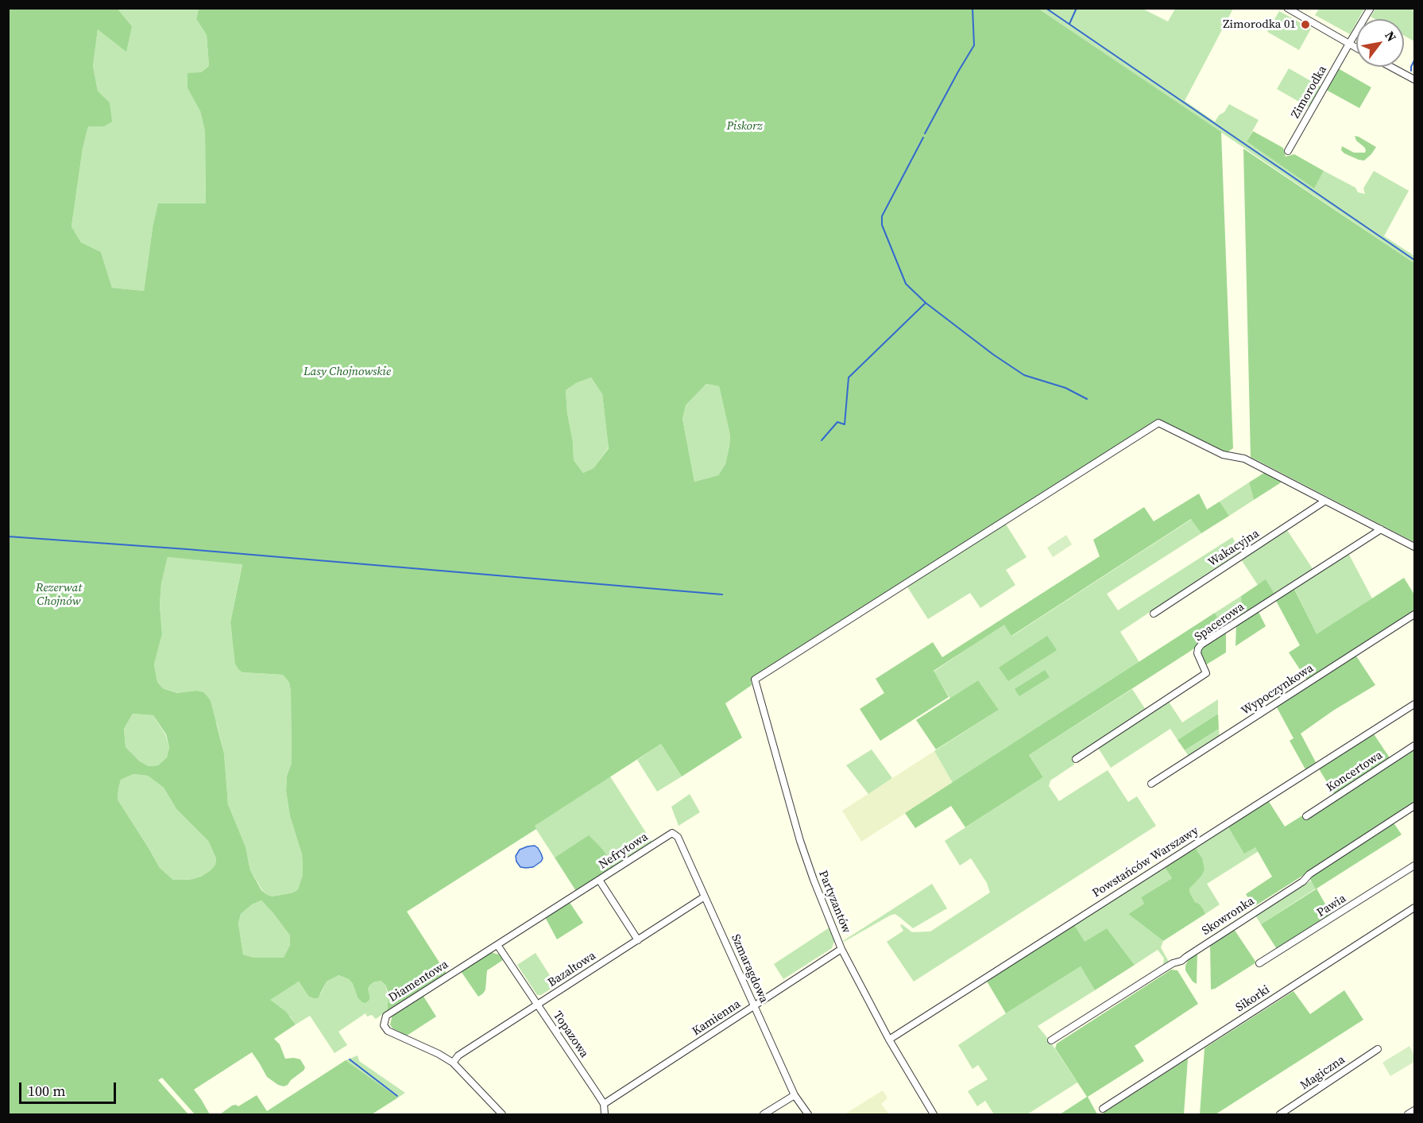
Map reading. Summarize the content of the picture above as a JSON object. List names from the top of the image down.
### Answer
{
  "streets": {
    "street": [
      "Zimorodka",
      "Wakacyjna",
      "Spacerowa",
      "Wypoczynkowa",
      "Koncertowa",
      "Nefrytowa",
      "Powstańców Warszawy",
      "Partyzantów",
      "Pawia",
      "Skowronka",
      "Szmaragdowa",
      "Bazaltowa",
      "Diamentowa",
      "Sikorki",
      "Kamienna",
      "Topazowa",
      "Magiczna"
    ]
  },
  "crossings": [
    ["Wakacyjna", "Partyzantów"],
    ["Nefrytowa", "Szmaragdowa"],
    ["Nefrytowa", "Bazaltowa"],
    ["Nefrytowa", "Diamentowa"],
    ["Powstańców Warszawy", "Partyzantów"],
    ["Partyzantów", "Kamienna"],
    ["Szmaragdowa", "Bazaltowa"],
    ["Szmaragdowa", "Kamienna"],
    ["Bazaltowa", "Diamentowa"],
    ["Bazaltowa", "Topazowa"],
    ["Diamentowa", "Topazowa"],
    ["Kamienna", "Topazowa"]
  ],
  "parks": ["Piskorz", "Lasy Chojnowskie", "Rezerwat Chojnów"],
  "places": ["Zimorodka 01"],
  "scale_bar": "100 m",
  "north": "top right"
}
